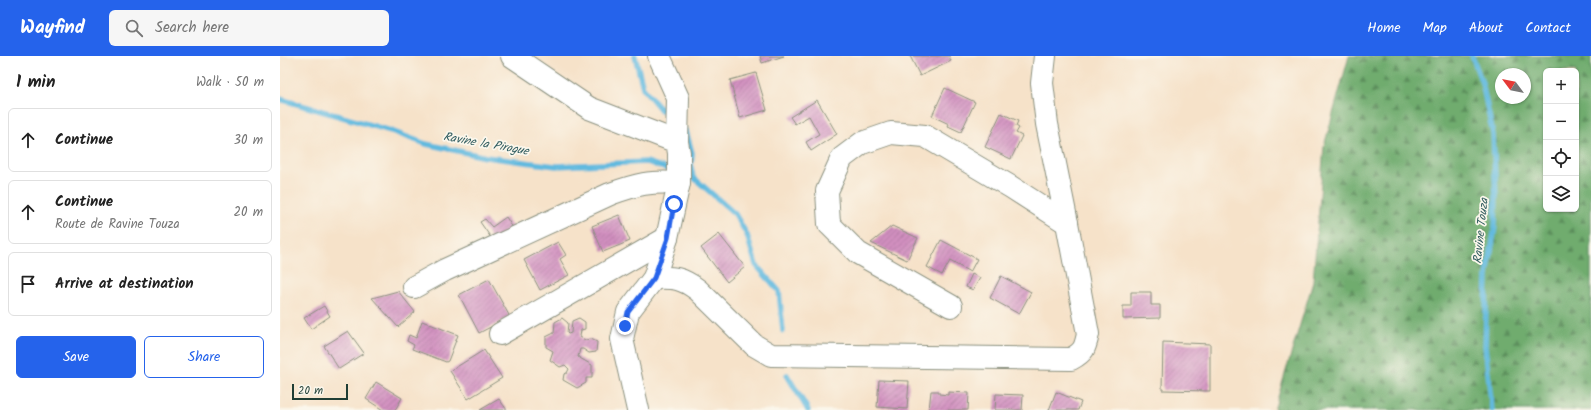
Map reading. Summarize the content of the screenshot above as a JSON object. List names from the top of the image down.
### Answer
{
  "water": ["Ravine la Pirogue", "Ravine Touza"],
  "scale_bar": "20 m",
  "north": "top left",
  "page": {
    "header": "Wayfind",
    "search": "Search here",
    "nav": [
      "Home",
      "Map",
      "About",
      "Contact"
    ],
    "heading": ["1 min", "Walk · 50 m"],
    "map_buttons": ["+", "−"],
    "list": [
      ["Continue", "30 m"],
      ["Continue", "Route de Ravine Touza", "20 m"],
      "Arrive at destination"
    ],
    "buttons": ["Save", "Share"],
    "scale": "20 m"
  }
}
